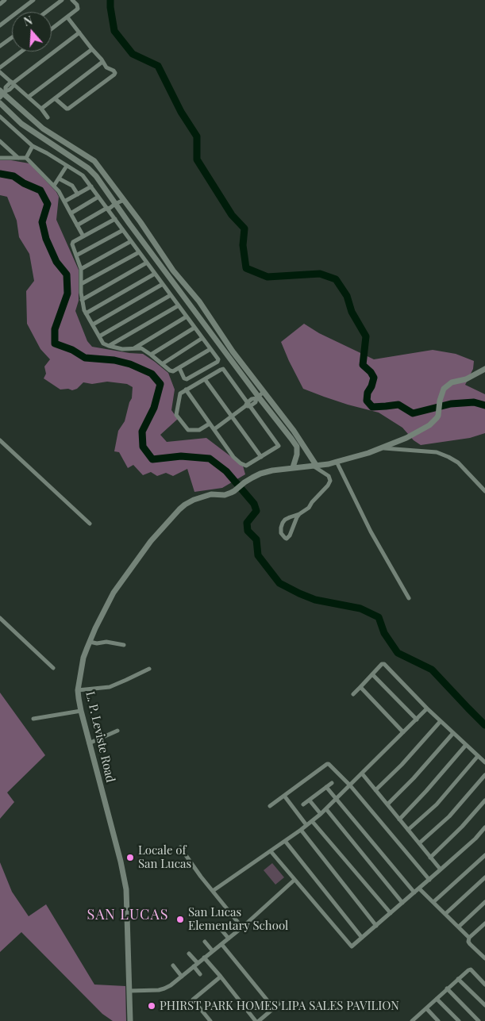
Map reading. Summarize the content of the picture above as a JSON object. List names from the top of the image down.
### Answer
{
  "streets": {
    "street": ["L. P. Leviste Road"]
  },
  "districts": ["SAN LUCAS"],
  "places": ["Locale of San Lucas", "San Lucas Elementary School", "PHIRST PARK HOMES LIPA SALES PAVILION"],
  "north": "top"
}
